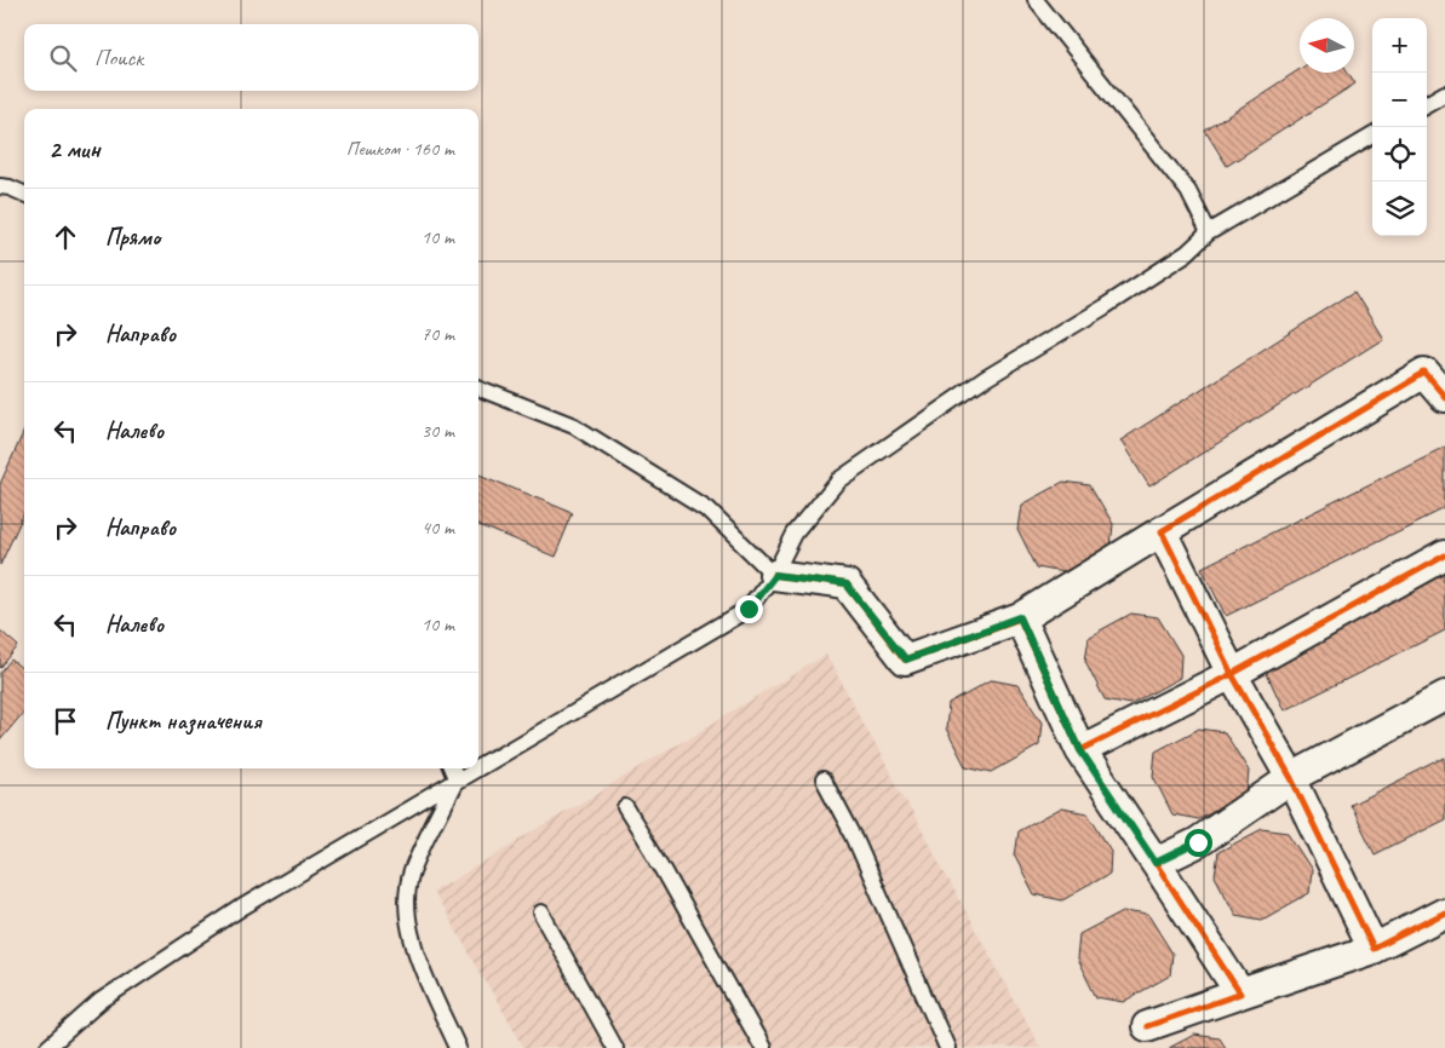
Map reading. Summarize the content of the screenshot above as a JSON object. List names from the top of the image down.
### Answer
{
  "north": "left",
  "page": {
    "map_buttons": ["+", "−"],
    "search": "Поиск",
    "heading": ["2 мин", "Пешком · 160 m"],
    "list": [
      ["Прямо", "10 m"],
      ["Направо", "70 m"],
      ["Налево", "30 m"],
      ["Направо", "40 m"],
      ["Налево", "10 m"],
      "Пункт назначения"
    ]
  }
}
